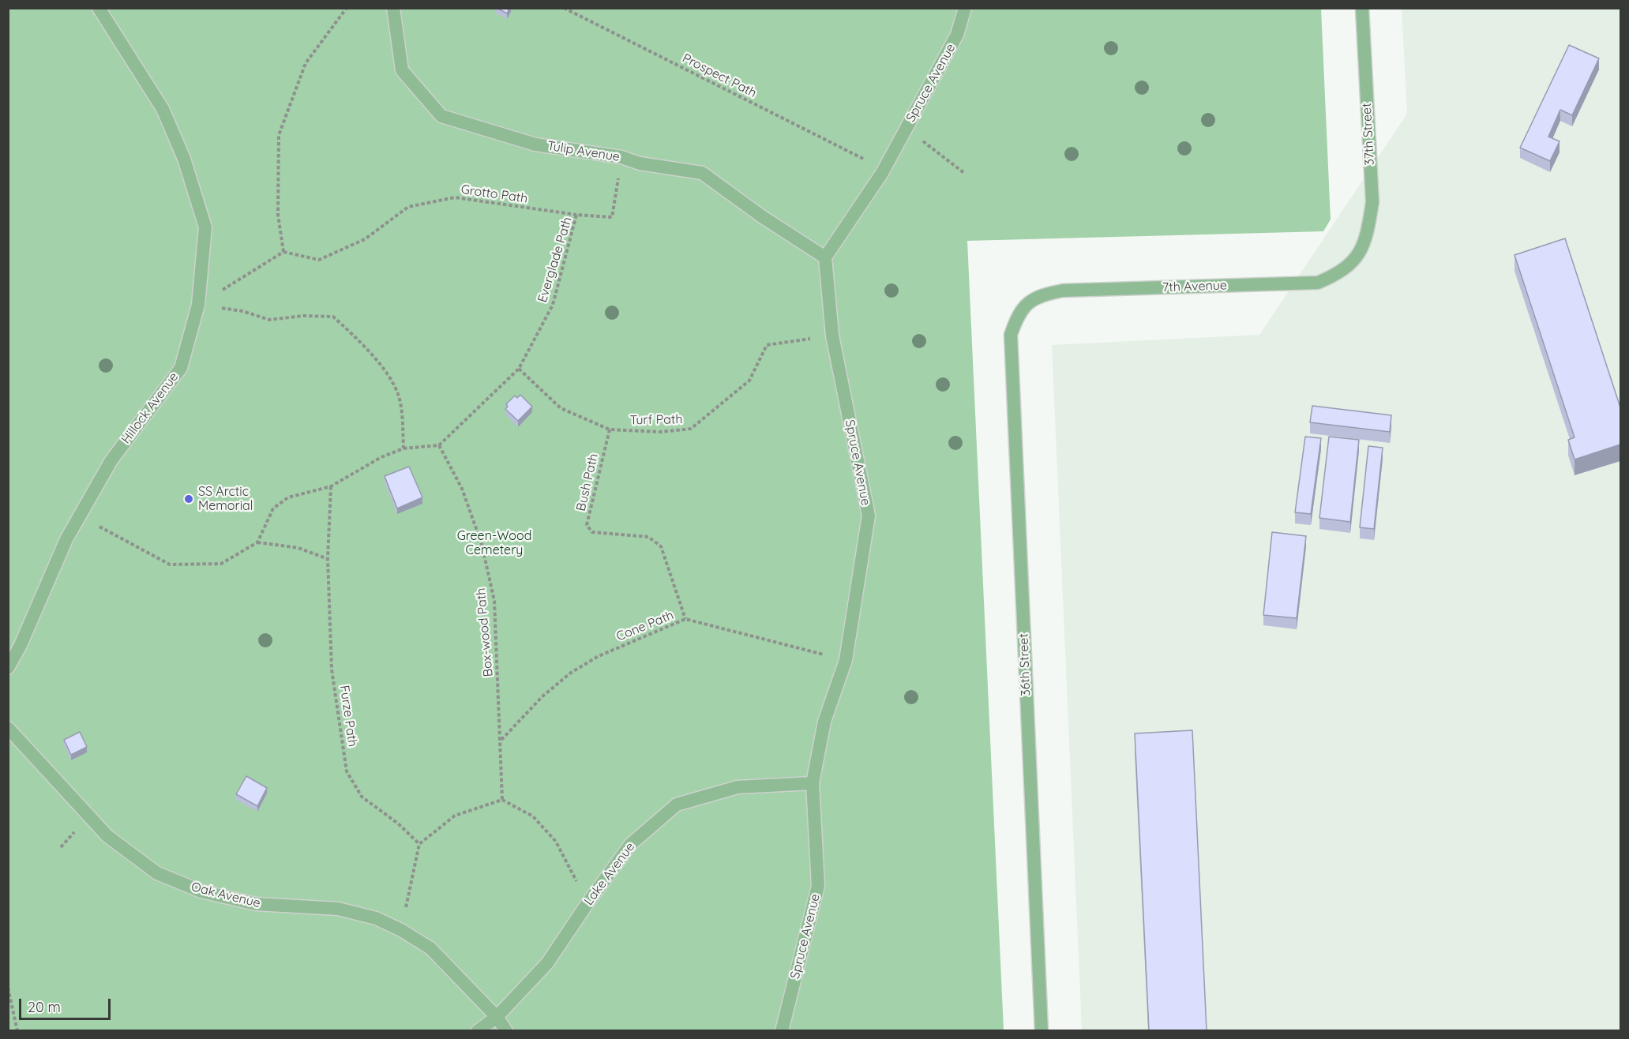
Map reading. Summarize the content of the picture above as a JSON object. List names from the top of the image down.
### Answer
{
  "streets": {
    "street": [
      "Spruce Avenue",
      "37th Street",
      "Tulip Avenue",
      "7th Avenue",
      "Hillock Avenue",
      "36th Street",
      "Lake Avenue",
      "Oak Avenue"
    ],
    "path": [
      "Prospect Path",
      "Grotto Path",
      "Everglade Path",
      "Turf Path",
      "Bush Path",
      "Cone Path",
      "Box-wood Path",
      "Furze Path"
    ]
  },
  "crossings": [
    ["Spruce Avenue", "Tulip Avenue"],
    ["Spruce Avenue", "Lake Avenue"],
    ["37th Street", "7th Avenue"],
    ["Tulip Avenue", "Everglade Path"],
    ["Grotto Path", "Everglade Path"],
    ["Everglade Path", "Turf Path"],
    ["Everglade Path", "Box-wood Path"],
    ["7th Avenue", "36th Street"],
    ["Turf Path", "Bush Path"],
    ["Bush Path", "Cone Path"],
    ["Cone Path", "Box-wood Path"],
    ["Lake Avenue", "Oak Avenue"]
  ],
  "parks": ["Green-Wood Cemetery"],
  "places": ["SS Arctic Memorial"],
  "scale_bar": "20 m"
}
